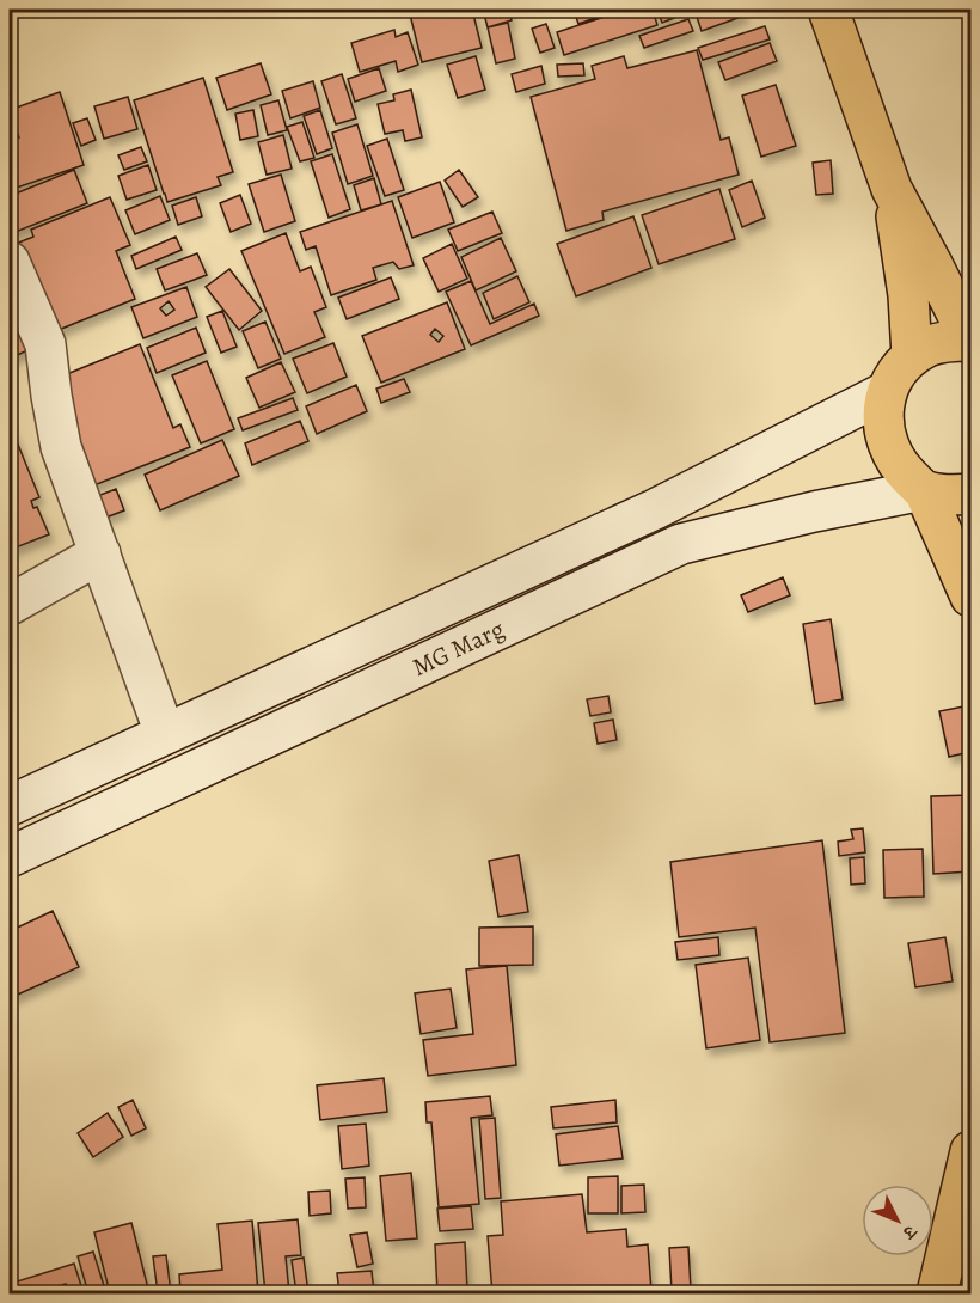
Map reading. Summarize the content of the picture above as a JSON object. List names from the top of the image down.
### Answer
{
  "streets": {
    "main road": ["MG Marg"]
  },
  "north": "bottom right"
}
